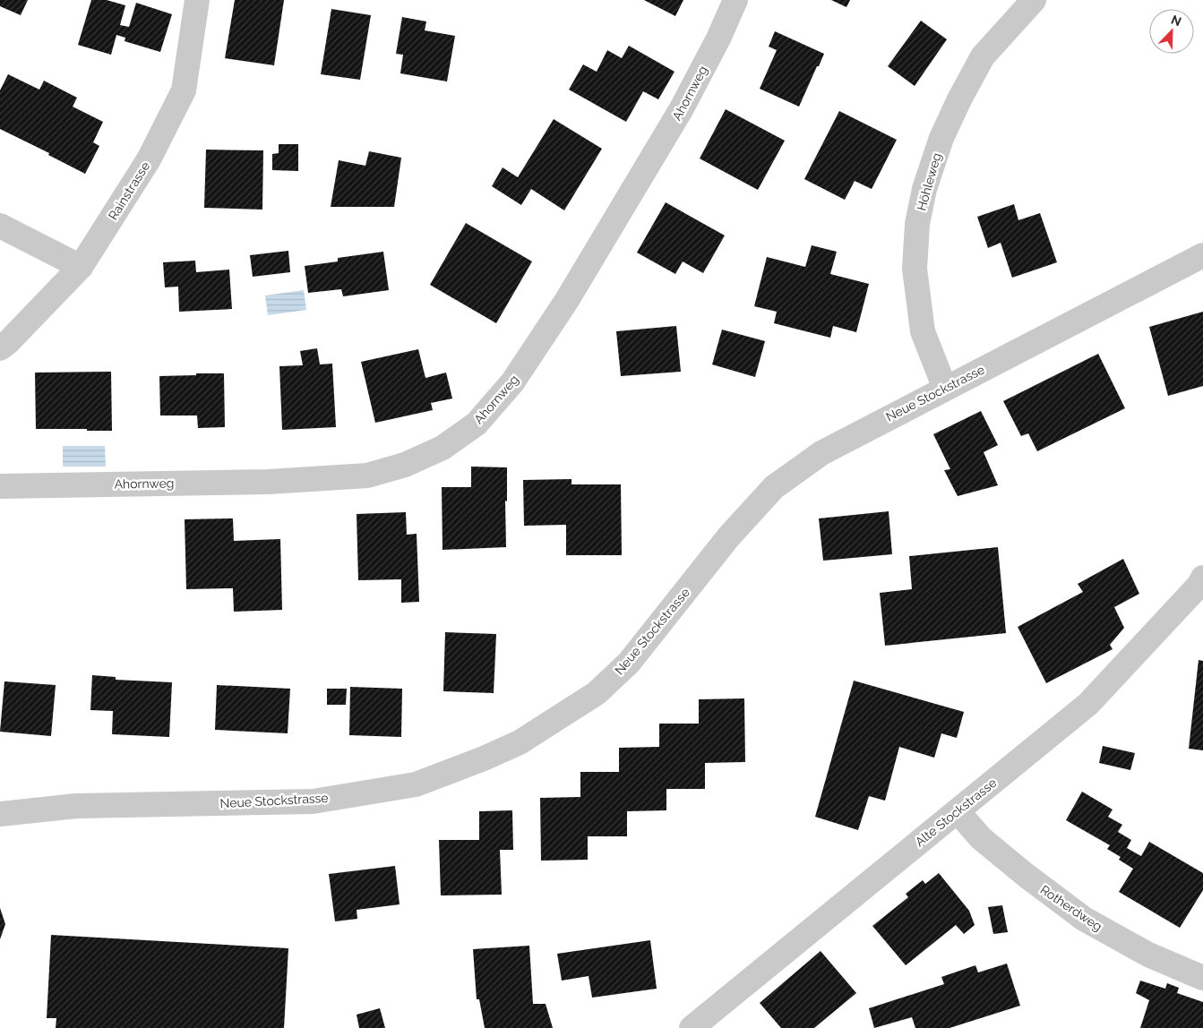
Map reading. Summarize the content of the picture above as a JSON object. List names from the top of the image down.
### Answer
{
  "streets": {
    "street": [
      "Ahornweg",
      "Höhleweg",
      "Rainstrasse",
      "Neue Stockstrasse",
      "Alte Stockstrasse",
      "Rotherdweg"
    ]
  },
  "crossings": [
    ["Höhleweg", "Neue Stockstrasse"],
    ["Alte Stockstrasse", "Rotherdweg"]
  ],
  "north": "top right"
}
